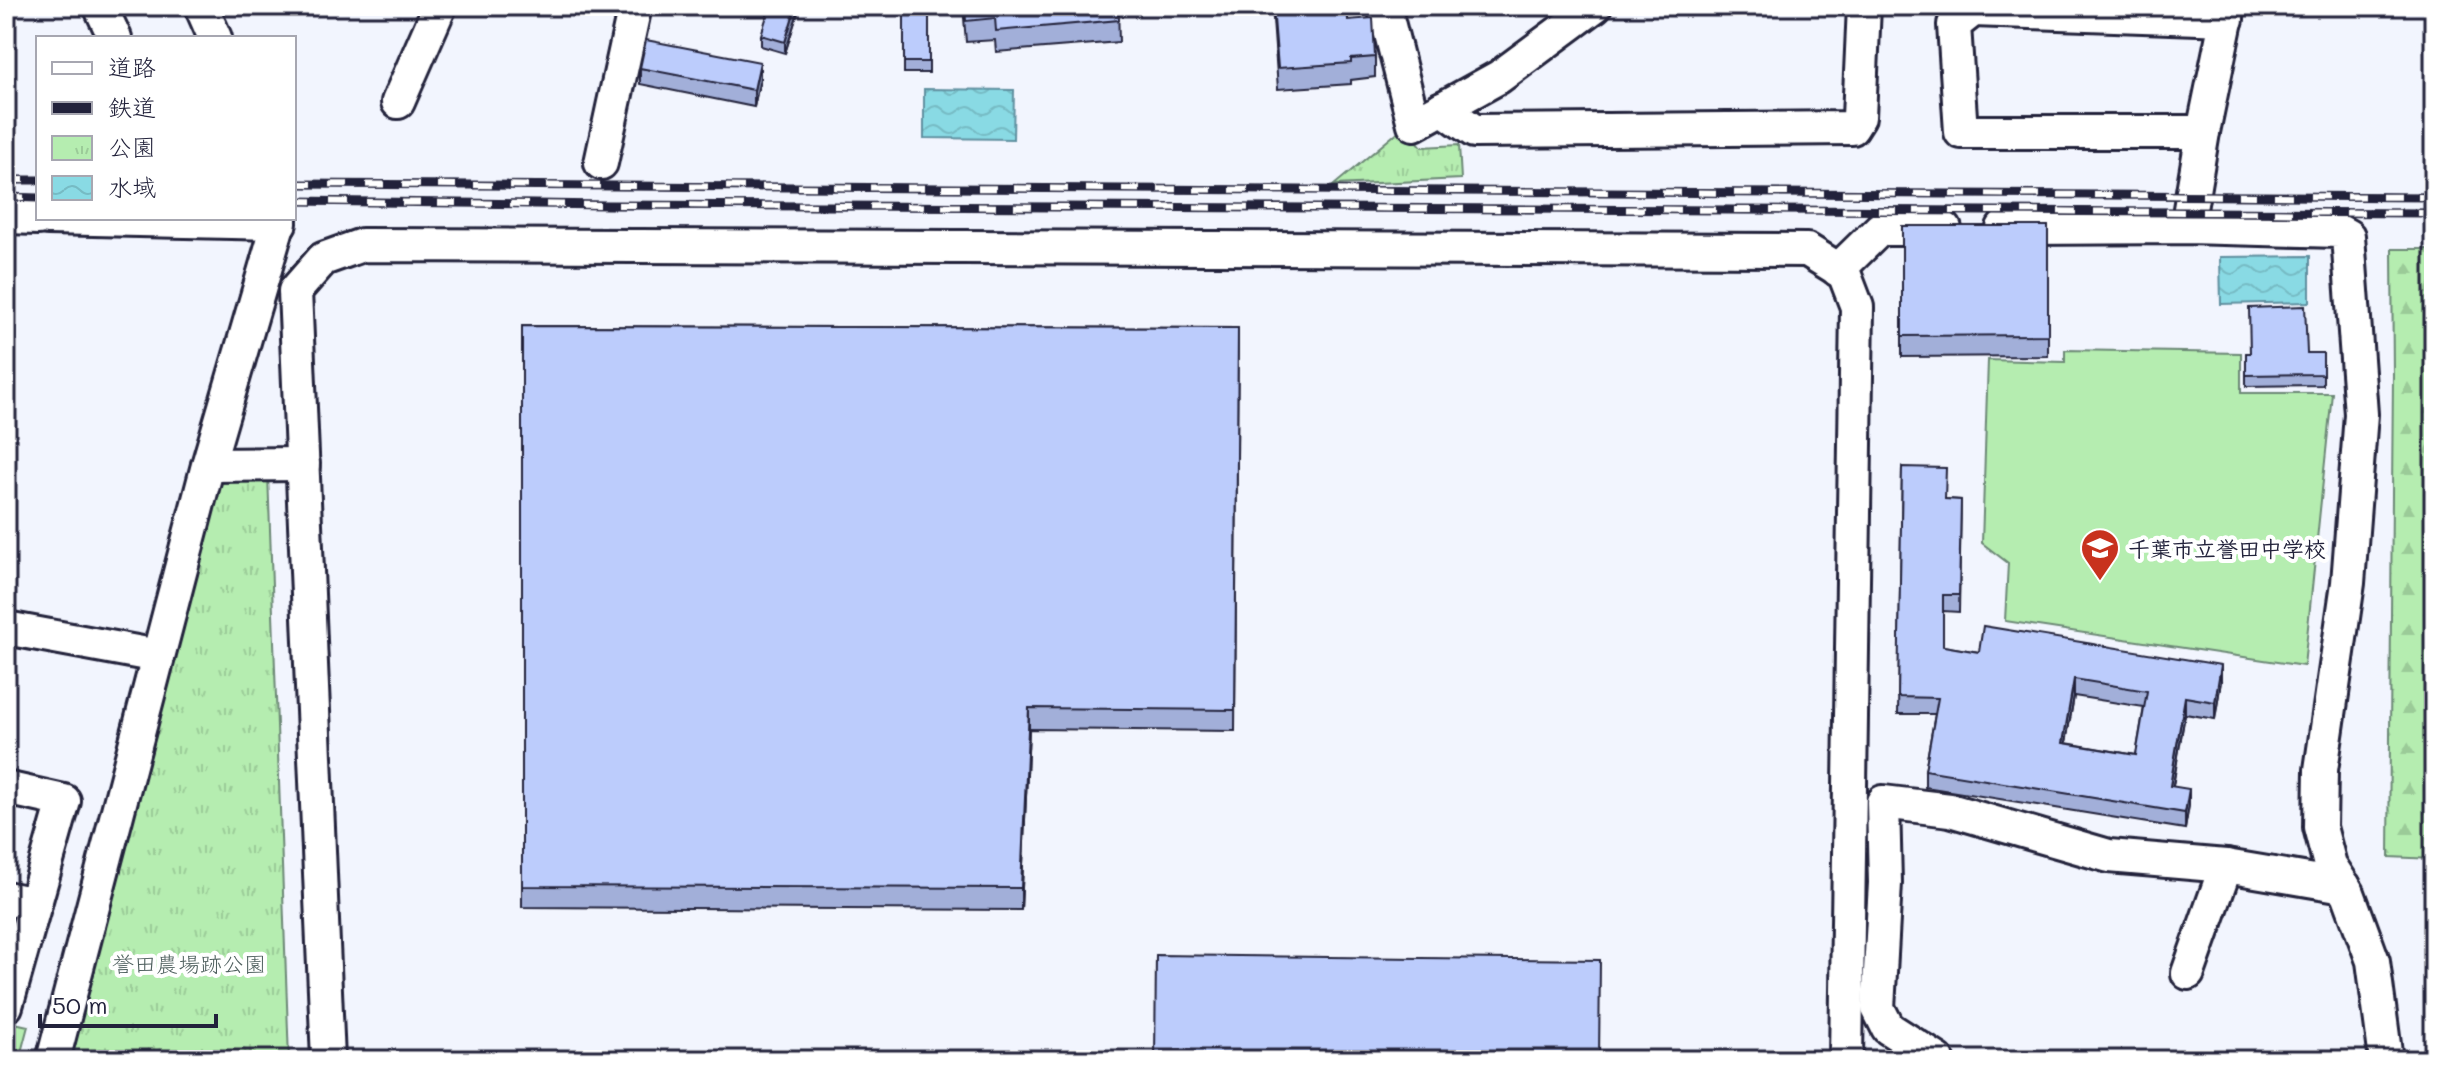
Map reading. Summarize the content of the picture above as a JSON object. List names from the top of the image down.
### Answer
{
  "parks": ["誉田農場跡公園"],
  "places": {
    "school or university": ["千葉市立誉田中学校"]
  },
  "legend": [
    "道路",
    "鉄道",
    "公園",
    "水域"
  ],
  "scale_bar": "50 m"
}
